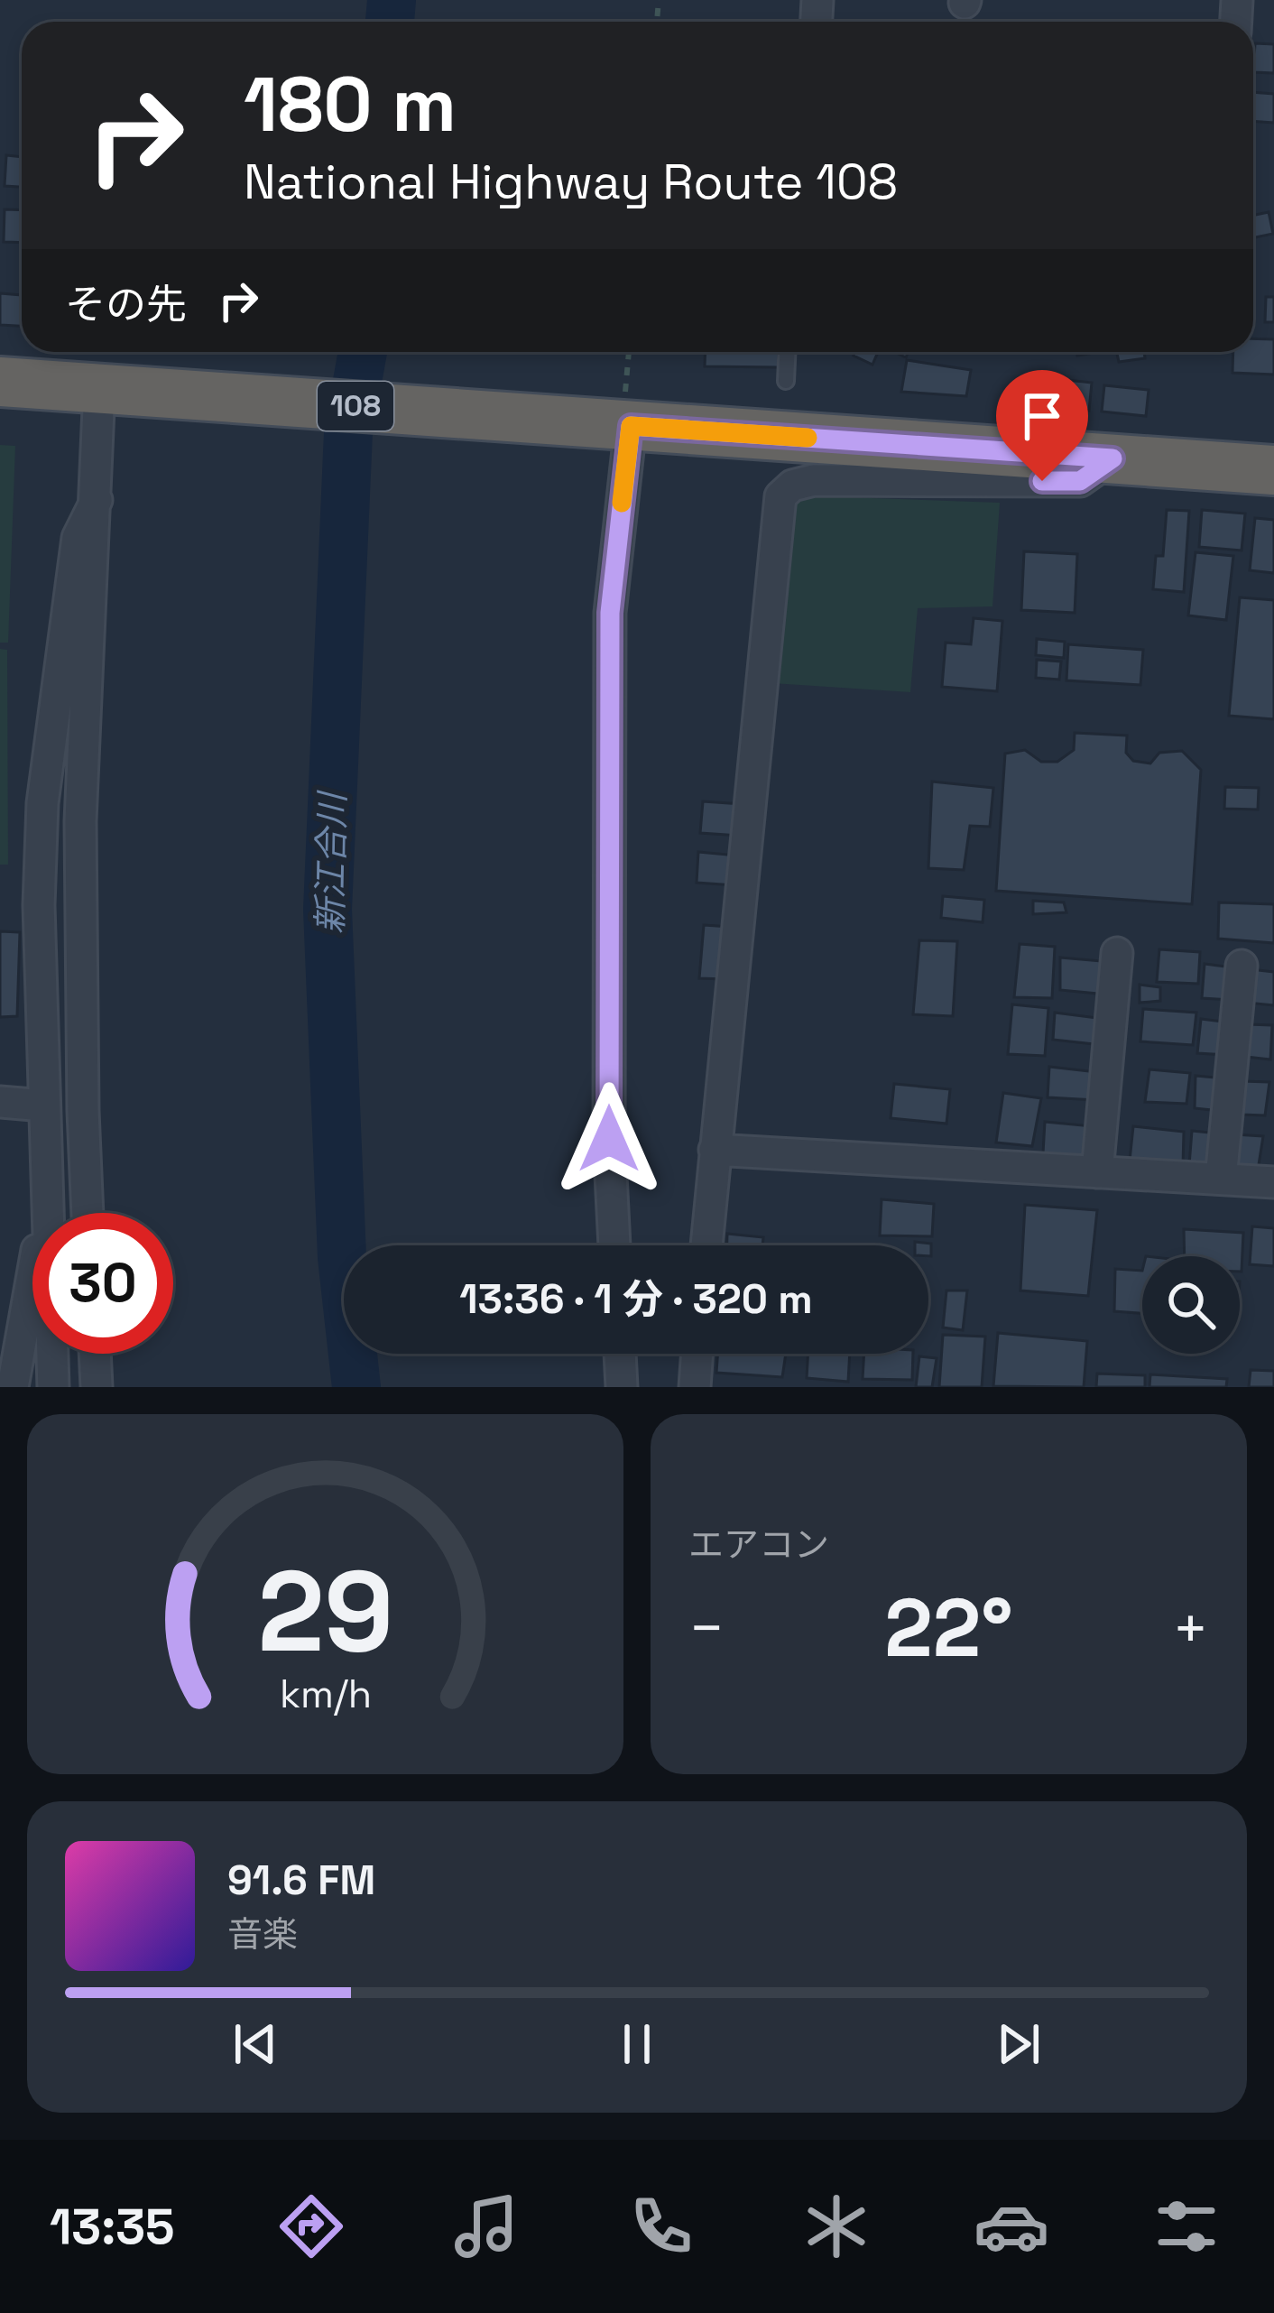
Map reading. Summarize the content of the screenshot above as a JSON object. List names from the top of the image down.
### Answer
{
  "streets": {
    "highway": ["108"]
  },
  "water": ["新江合川"],
  "page": {
    "turn": ["180 m", "National Highway Route 108"],
    "then": "その先",
    "limit": "30",
    "trip": "13:36 · 1 分 · 320 m",
    "tile": "エアコン",
    "heat": ["−", "22°", "+"],
    "song": ["91.6 FM", "音楽"],
    "tabs": "13:35",
    "gauge": ["29", "km/h"]
  }
}
